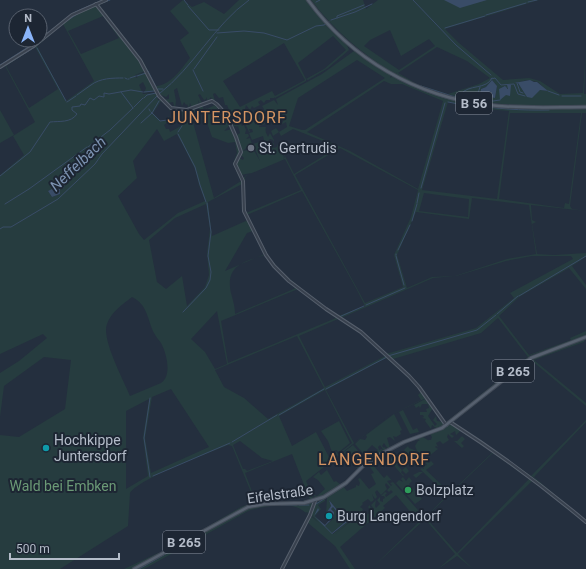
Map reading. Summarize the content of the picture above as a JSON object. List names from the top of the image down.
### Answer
{
  "streets": {
    "main road": ["B 56", "B 265", "Eifelstraße"]
  },
  "crossings": [
    ["B 265", "Eifelstraße"]
  ],
  "districts": ["JUNTERSDORF", "LANGENDORF"],
  "water": ["Neffelbach"],
  "parks": ["Wald bei Embken"],
  "places": [
    "St. Gertrudis",
    "Hochkippe Juntersdorf",
    "Bolzplatz",
    "Burg Langendorf"
  ],
  "scale_bar": "500 m",
  "north": "top"
}
